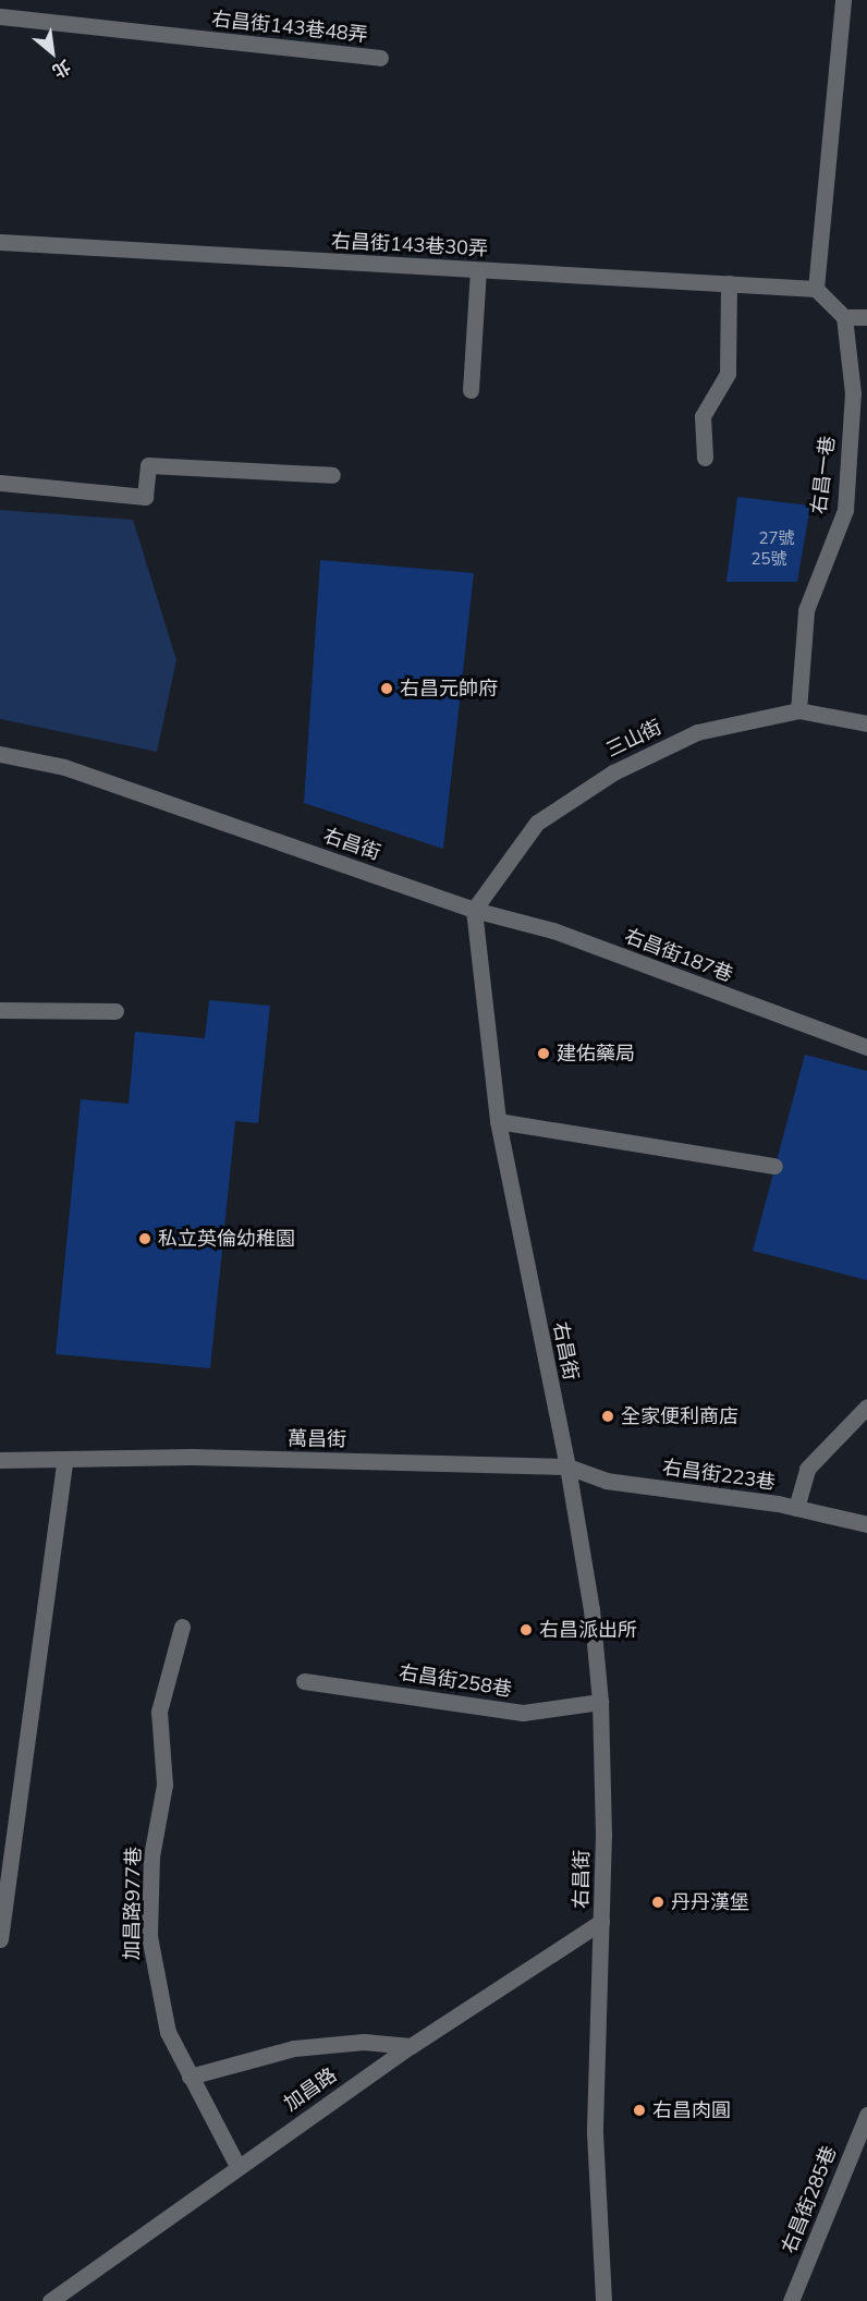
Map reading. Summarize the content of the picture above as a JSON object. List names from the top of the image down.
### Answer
{
  "streets": {
    "street": [
      "右昌街143巷48弄",
      "右昌街143巷30弄",
      "右昌一巷",
      "三山街",
      "右昌街",
      "右昌街187巷",
      "萬昌街",
      "右昌街223巷",
      "右昌街258巷",
      "加昌路977巷",
      "加昌路",
      "右昌街285巷"
    ]
  },
  "crossings": [
    ["右昌一巷", "三山街"],
    ["三山街", "右昌街"],
    ["三山街", "右昌街187巷"],
    ["右昌街", "右昌街187巷"],
    ["右昌街", "萬昌街"],
    ["右昌街", "右昌街223巷"],
    ["右昌街", "右昌街258巷"],
    ["右昌街", "加昌路"],
    ["萬昌街", "右昌街223巷"],
    ["加昌路977巷", "加昌路"]
  ],
  "places": [
    "右昌元帥府",
    "建佑藥局",
    "私立英倫幼稚園",
    "全家便利商店",
    "右昌派出所",
    "丹丹漢堡",
    "右昌肉圓"
  ],
  "house_numbers": ["27號", "25號"],
  "north": "bottom right"
}
